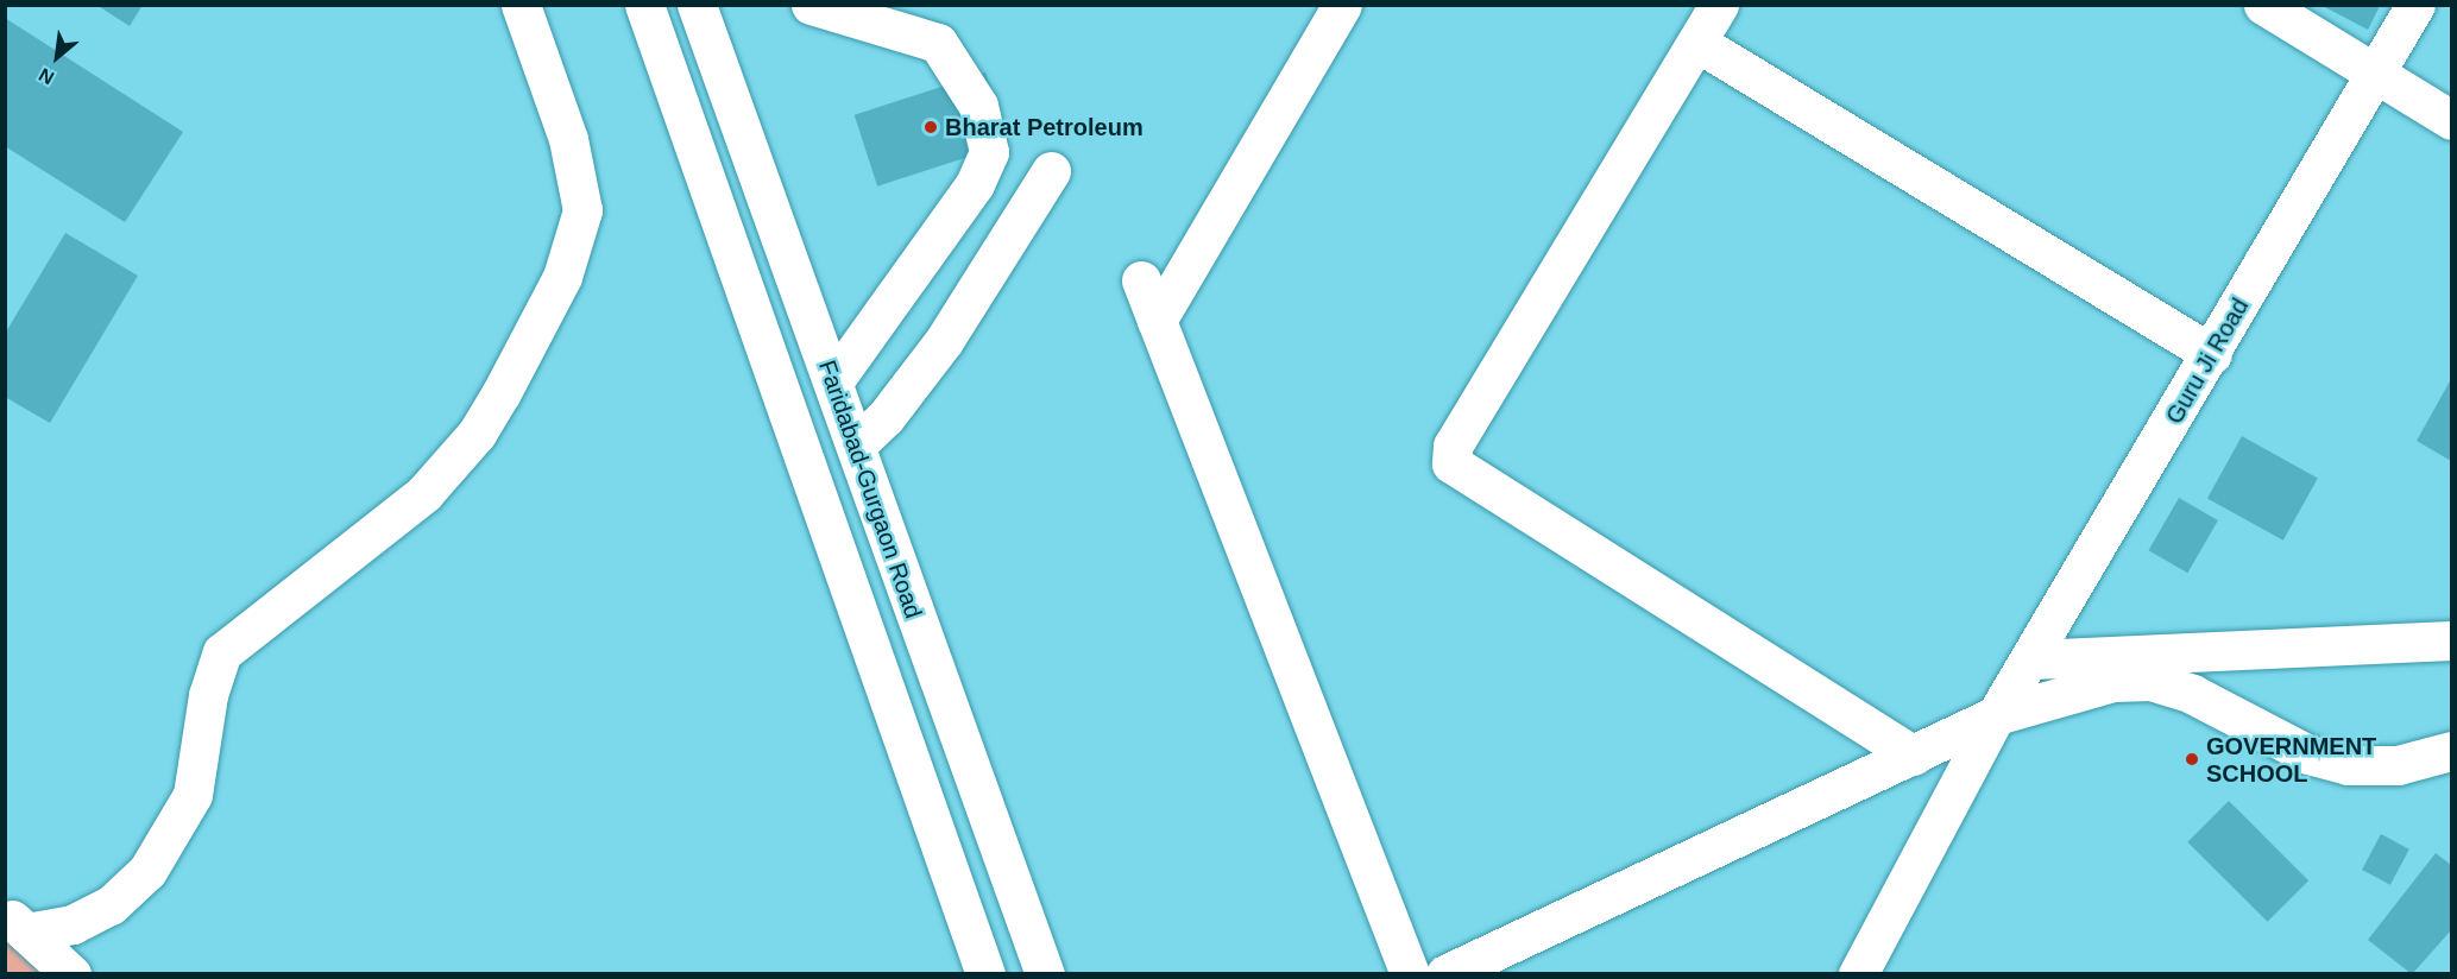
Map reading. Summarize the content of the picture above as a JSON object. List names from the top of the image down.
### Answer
{
  "streets": {
    "street": ["Guru Ji Road", "Faridabad-Gurgaon Road"]
  },
  "places": ["Bharat Petroleum", "GOVERNMENT SCHOOL"],
  "north": "bottom left"
}
